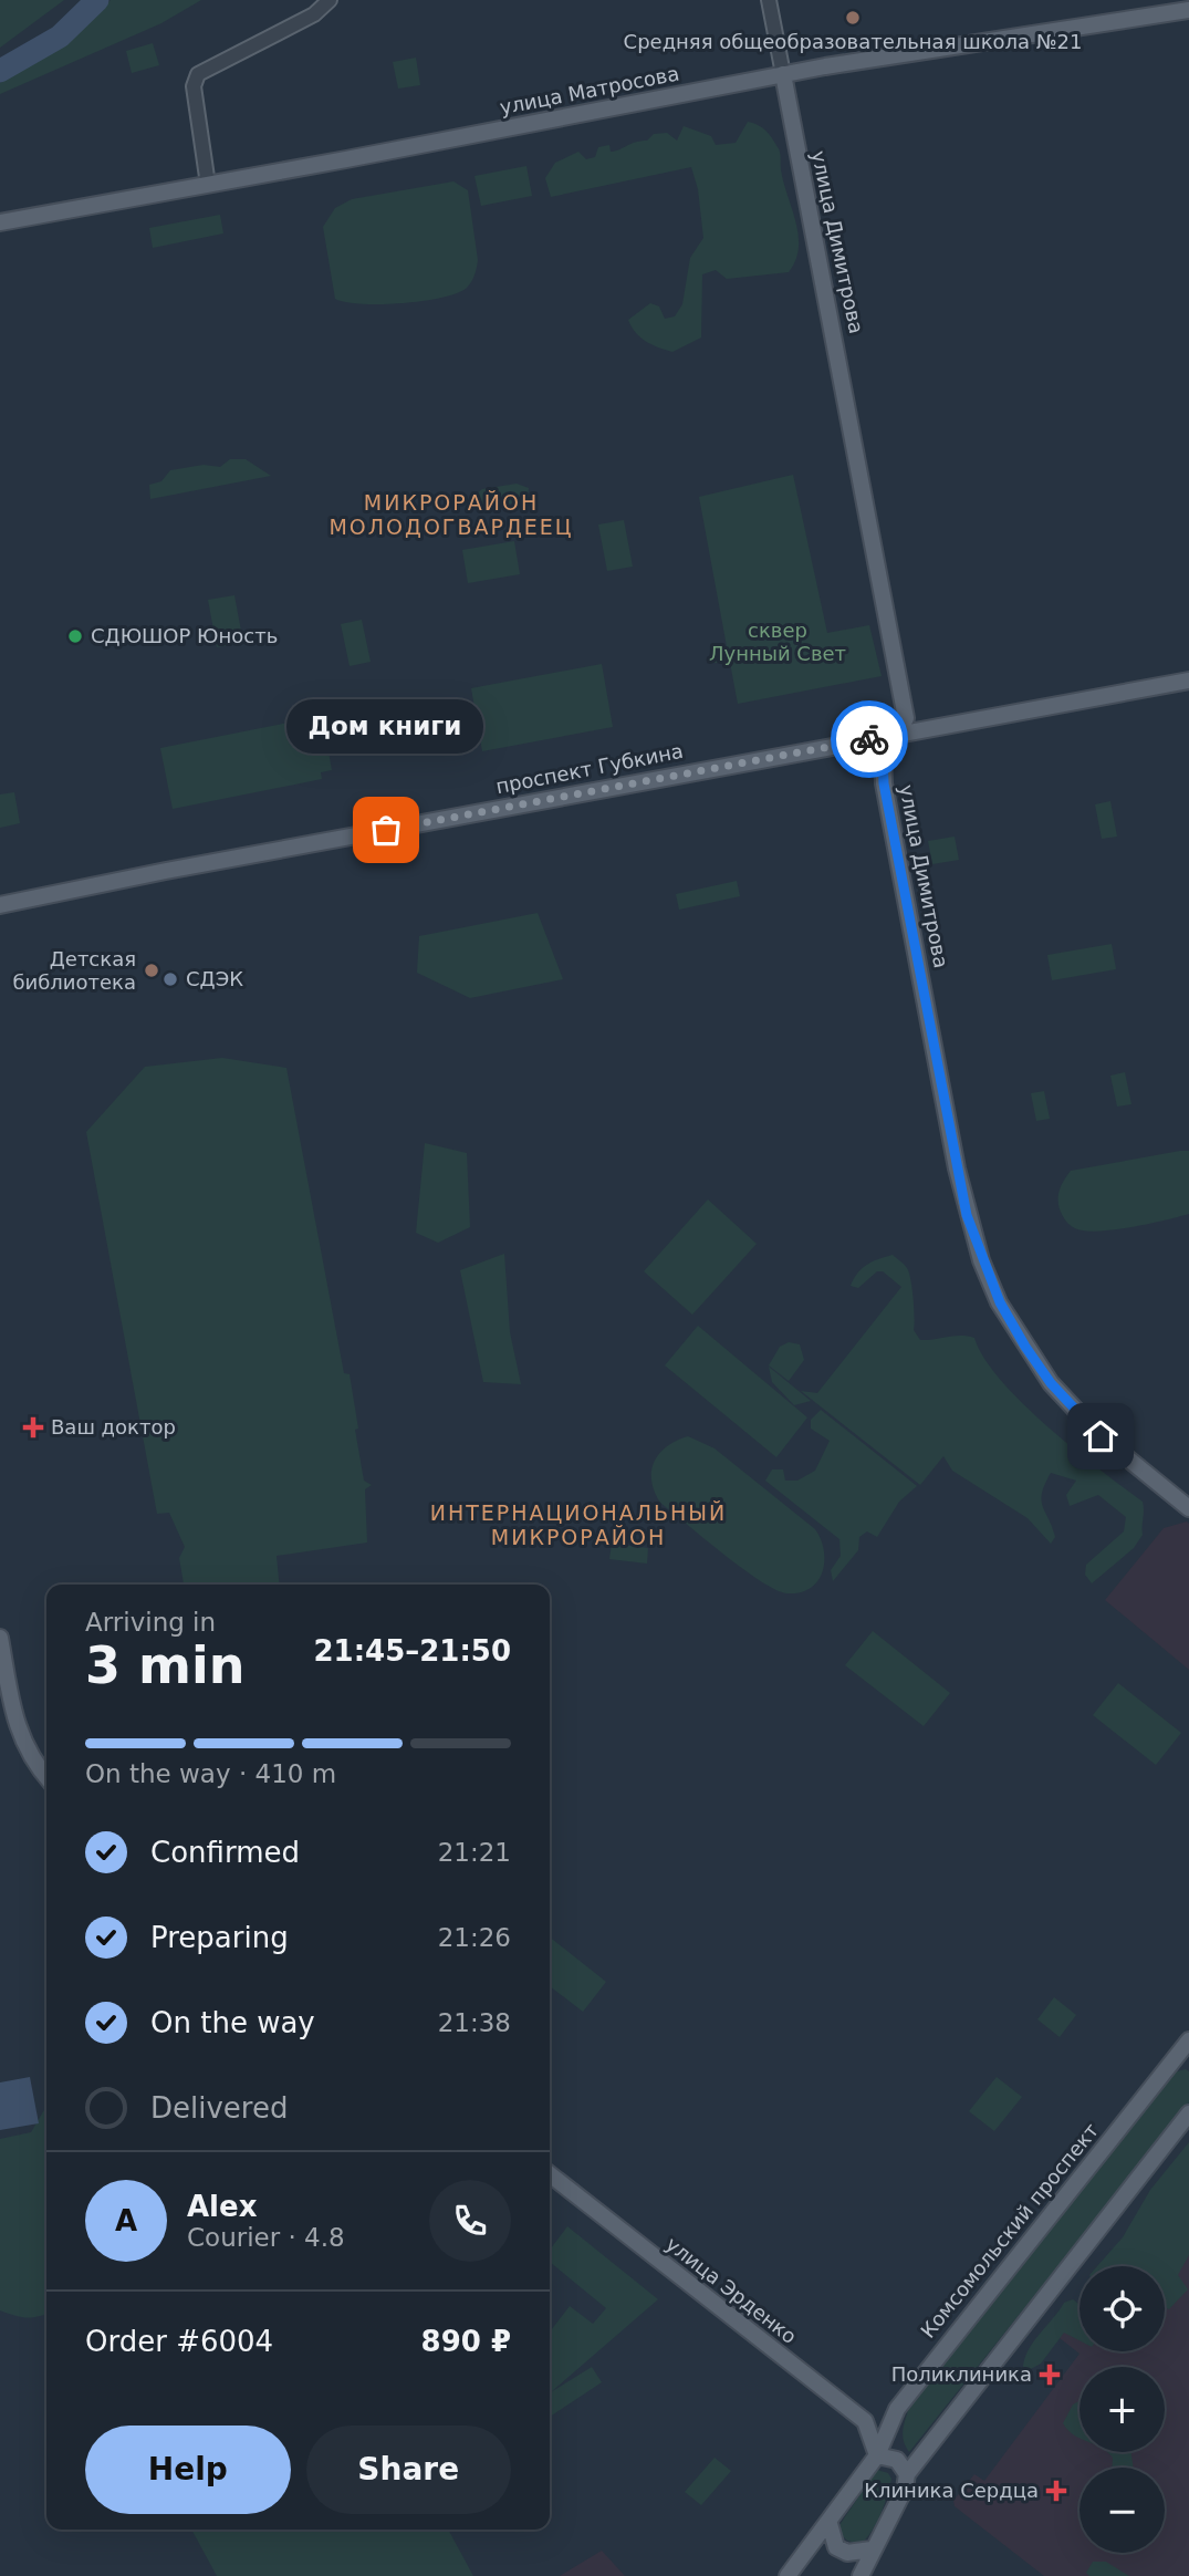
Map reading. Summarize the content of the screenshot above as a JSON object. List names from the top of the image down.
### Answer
{
  "streets": {
    "main road": [
      "улица Матросова",
      "улица Димитрова",
      "проспект Губкина",
      "Комсомольский проспект",
      "улица Эрденко"
    ]
  },
  "crossings": [
    ["улица Матросова", "улица Димитрова"],
    ["улица Димитрова", "проспект Губкина"],
    ["Комсомольский проспект", "улица Эрденко"]
  ],
  "districts": ["МИКРОРАЙОН МОЛОДОГВАРДЕЕЦ", "ИНТЕРНАЦИОНАЛЬНЫЙ МИКРОРАЙОН"],
  "parks": ["сквер Лунный Свет"],
  "places": {
    "other": [
      "Средняя общеобразовательная школа №21",
      "СДЮШОР Юность",
      "Дом книги",
      "Детская библиотека",
      "СДЭК"
    ],
    "health": ["Ваш доктор", "Поликлиника", "Клиника Сердца"]
  },
  "page": {
    "bubble": "Дом книги",
    "heading": ["3 min", "Arriving in", "21:45–21:50"],
    "panel": [
      "Alex",
      "Courier · 4.8",
      "Order #6004",
      "890 ₽"
    ],
    "bar": "On the way · 410 m",
    "list": [
      ["Confirmed", "21:21"],
      ["Preparing", "21:26"],
      ["On the way", "21:38"],
      "Delivered"
    ],
    "round": "A",
    "map_buttons": ["+", "−"],
    "buttons": ["Help", "Share"]
  }
}
